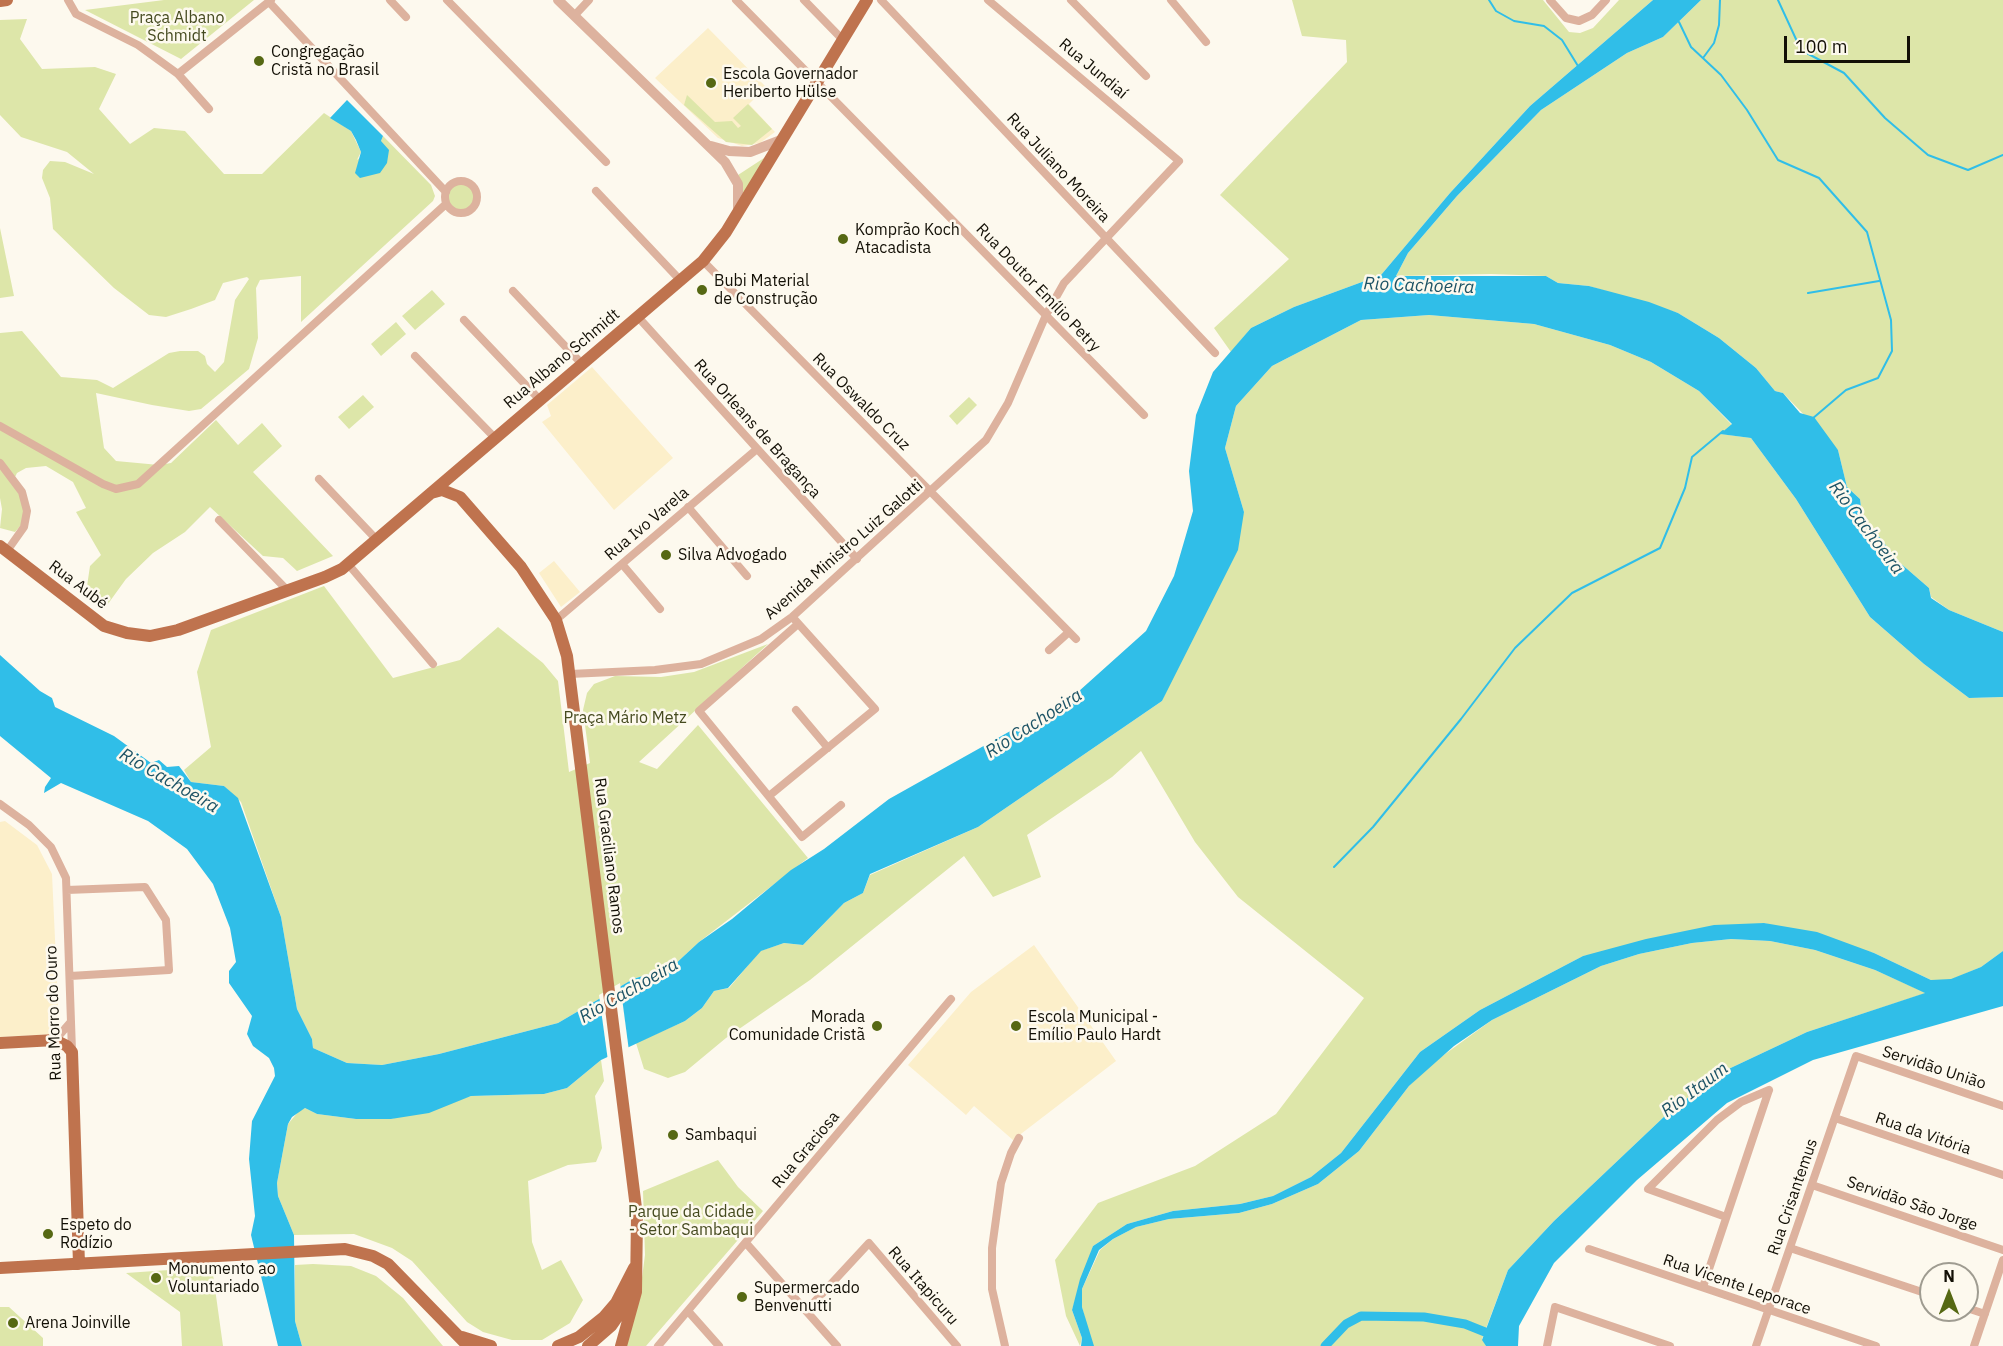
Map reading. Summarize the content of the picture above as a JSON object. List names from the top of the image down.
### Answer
{
  "streets": {
    "main road": [
      "Rua Albano Schmidt",
      "Rua Aubé",
      "Rua Graciliano Ramos",
      "Rua Morro do Ouro"
    ],
    "street": [
      "Rua Jundiaí",
      "Rua Juliano Moreira",
      "Rua Doutor Emílio Petry",
      "Rua Oswaldo Cruz",
      "Rua Orleans de Bragança",
      "Rua Ivo Varela",
      "Avenida Ministro Luiz Galotti",
      "Servidão União",
      "Rua da Vitória",
      "Rua Graciosa",
      "Rua Crisantemus",
      "Servidão São Jorge",
      "Rua Vicente Leporace",
      "Rua Itapicuru"
    ]
  },
  "crossings": [
    ["Rua Jundiaí", "Avenida Ministro Luiz Galotti"],
    ["Rua Juliano Moreira", "Avenida Ministro Luiz Galotti"],
    ["Rua Doutor Emílio Petry", "Rua Albano Schmidt"],
    ["Rua Doutor Emílio Petry", "Avenida Ministro Luiz Galotti"],
    ["Rua Albano Schmidt", "Rua Oswaldo Cruz"],
    ["Rua Albano Schmidt", "Rua Orleans de Bragança"],
    ["Rua Albano Schmidt", "Rua Aubé"],
    ["Rua Oswaldo Cruz", "Avenida Ministro Luiz Galotti"],
    ["Rua Orleans de Bragança", "Rua Ivo Varela"],
    ["Rua Orleans de Bragança", "Avenida Ministro Luiz Galotti"],
    ["Rua Ivo Varela", "Rua Graciliano Ramos"],
    ["Avenida Ministro Luiz Galotti", "Rua Graciliano Ramos"],
    ["Servidão União", "Rua Crisantemus"],
    ["Rua da Vitória", "Rua Crisantemus"],
    ["Rua Crisantemus", "Servidão São Jorge"],
    ["Rua Crisantemus", "Rua Vicente Leporace"]
  ],
  "water": ["Rio Cachoeira", "Rio Itaum"],
  "parks": ["Praça Albano Schmidt", "Praça Mário Metz", "Parque da Cidade - Setor Sambaqui"],
  "places": [
    "Congregação Cristã no Brasil",
    "Escola Governador Heriberto Hülse",
    "Komprão Koch Atacadista",
    "Bubi Material de Construção",
    "Silva Advogado",
    "Morada Comunidade Cristã",
    "Escola Municipal - Emílio Paulo Hardt",
    "Sambaqui",
    "Espeto do Rodízio",
    "Monumento ao Voluntariado",
    "Supermercado Benvenutti",
    "Arena Joinville"
  ],
  "scale_bar": "100 m",
  "north": "top"
}
